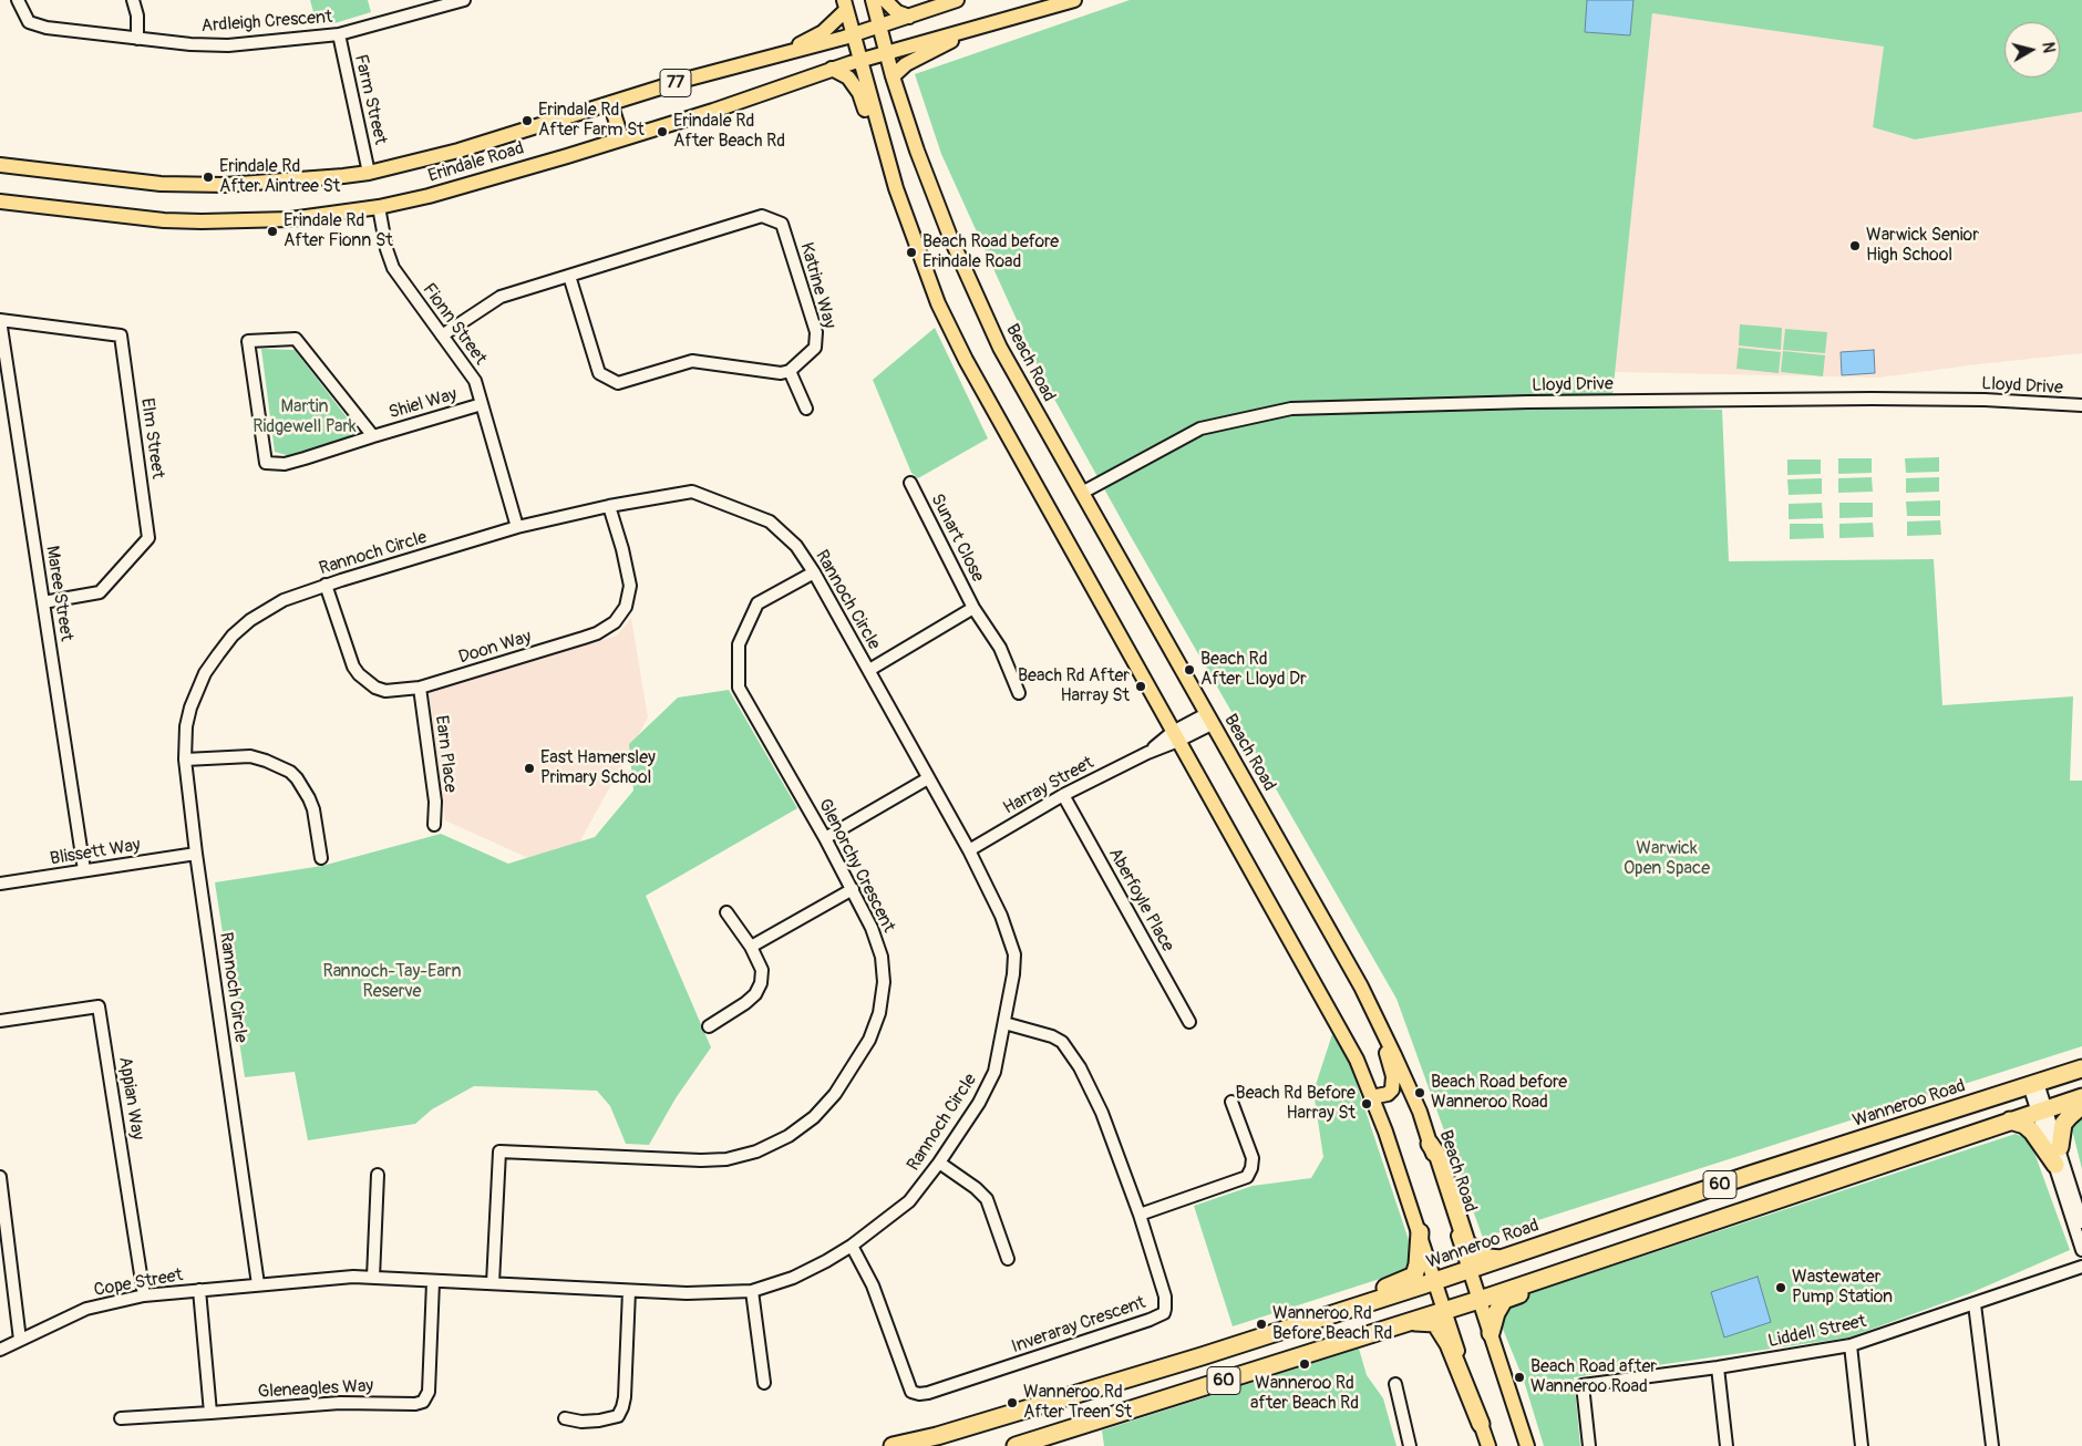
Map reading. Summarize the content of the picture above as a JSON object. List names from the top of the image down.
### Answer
{
  "streets": {
    "highway": ["Wanneroo Road", "60"],
    "main road": ["77", "Erindale Road", "Beach Road"],
    "street": [
      "Ardleigh Crescent",
      "Farm Street",
      "Katrine Way",
      "Fionn Street",
      "Lloyd Drive",
      "Shiel Way",
      "Elm Street",
      "Sunart Close",
      "Rannoch Circle",
      "Maree Street",
      "Doon Way",
      "Earn Place",
      "Harray Street",
      "Blissett Way",
      "Glenorchy Crescent",
      "Aberfoyle Place",
      "Appian Way",
      "Cope Street",
      "Inveraray Crescent",
      "Liddell Street",
      "Gleneagles Way"
    ]
  },
  "crossings": [
    ["Ardleigh Crescent", "Farm Street"],
    ["Farm Street", "Erindale Road"],
    ["Erindale Road", "Fionn Street"],
    ["Erindale Road", "Beach Road"],
    ["Katrine Way", "Fionn Street"],
    ["Fionn Street", "Shiel Way"],
    ["Fionn Street", "Rannoch Circle"],
    ["Beach Road", "Lloyd Drive"],
    ["Beach Road", "Harray Street"],
    ["Beach Road", "Wanneroo Road"],
    ["Beach Road", "60"],
    ["Elm Street", "Maree Street"],
    ["Sunart Close", "Rannoch Circle"],
    ["Rannoch Circle", "Doon Way"],
    ["Rannoch Circle", "Harray Street"],
    ["Rannoch Circle", "Blissett Way"],
    ["Rannoch Circle", "Glenorchy Crescent"],
    ["Rannoch Circle", "Cope Street"],
    ["Rannoch Circle", "Inveraray Crescent"],
    ["Rannoch Circle", "Gleneagles Way"],
    ["Maree Street", "Blissett Way"],
    ["Doon Way", "Earn Place"],
    ["Harray Street", "Aberfoyle Place"],
    ["Appian Way", "Cope Street"]
  ],
  "parks": ["Martin Ridgewell Park", "Warwick Open Space", "Rannoch-Tay-Earn Reserve"],
  "places": [
    "Erindale Rd After Farm St",
    "Erindale Rd After Beach Rd",
    "Erindale Rd After Aintree St",
    "Erindale Rd After Fionn St",
    "Warwick Senior High School",
    "Beach Road before Erindale Road",
    "Beach Rd After Lloyd Dr",
    "Beach Rd After Harray St",
    "East Hamersley Primary School",
    "Beach Road before Wanneroo Road",
    "Beach Rd Before Harray St",
    "Wastewater Pump Station",
    "Wanneroo Rd Before Beach Rd",
    "Wanneroo Rd after Beach Rd",
    "Beach Road after Wanneroo Road",
    "Wanneroo Rd After Treen St"
  ],
  "north": "right"
}
